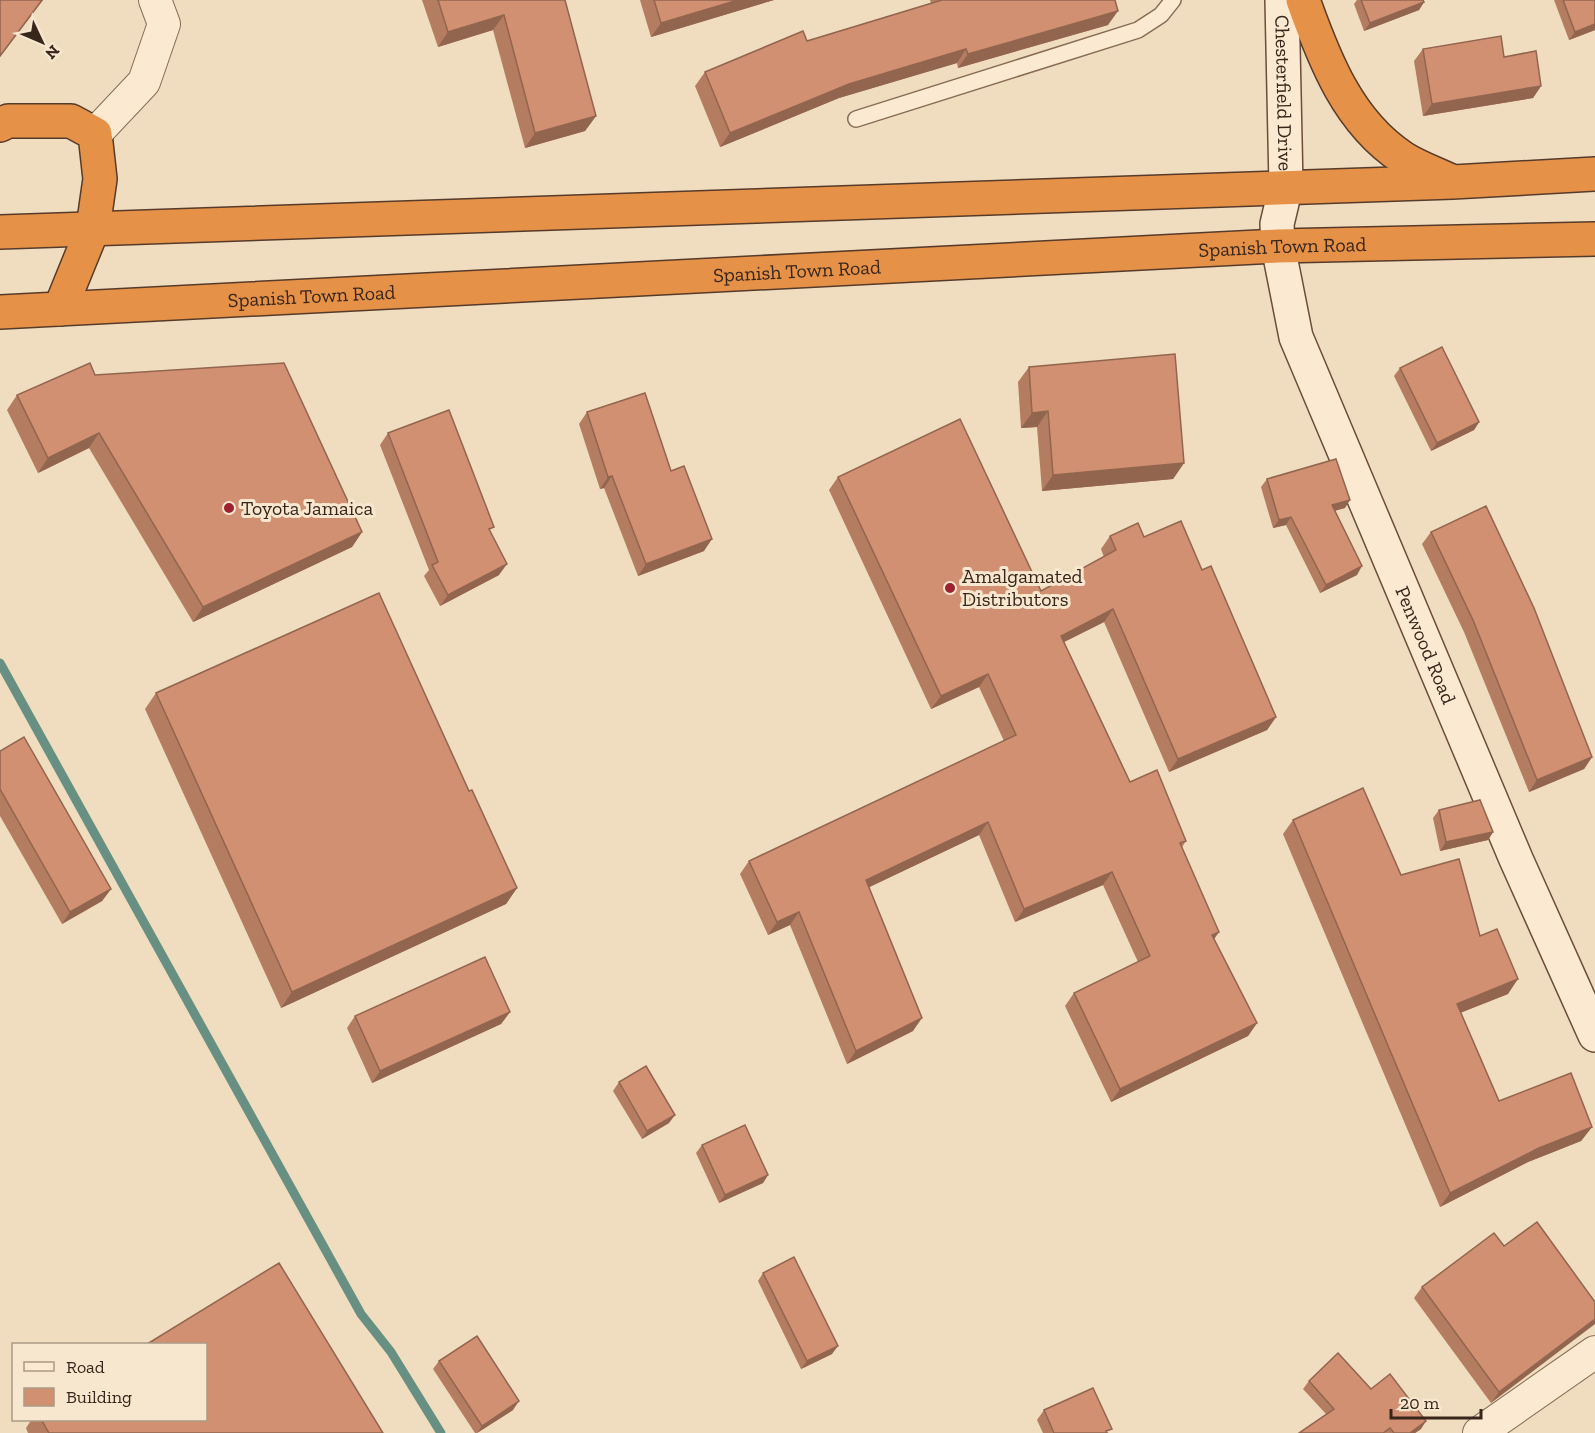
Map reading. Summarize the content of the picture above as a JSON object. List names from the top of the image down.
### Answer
{
  "streets": {
    "highway": ["Spanish Town Road"],
    "street": ["Chesterfield Drive", "Penwood Road"]
  },
  "crossings": [
    ["Chesterfield Drive", "Spanish Town Road"],
    ["Chesterfield Drive", "Penwood Road"],
    ["Spanish Town Road", "Penwood Road"]
  ],
  "places": ["Toyota Jamaica", "Amalgamated Distributors"],
  "legend": ["Road", "Building"],
  "scale_bar": "20 m",
  "north": "bottom right"
}
